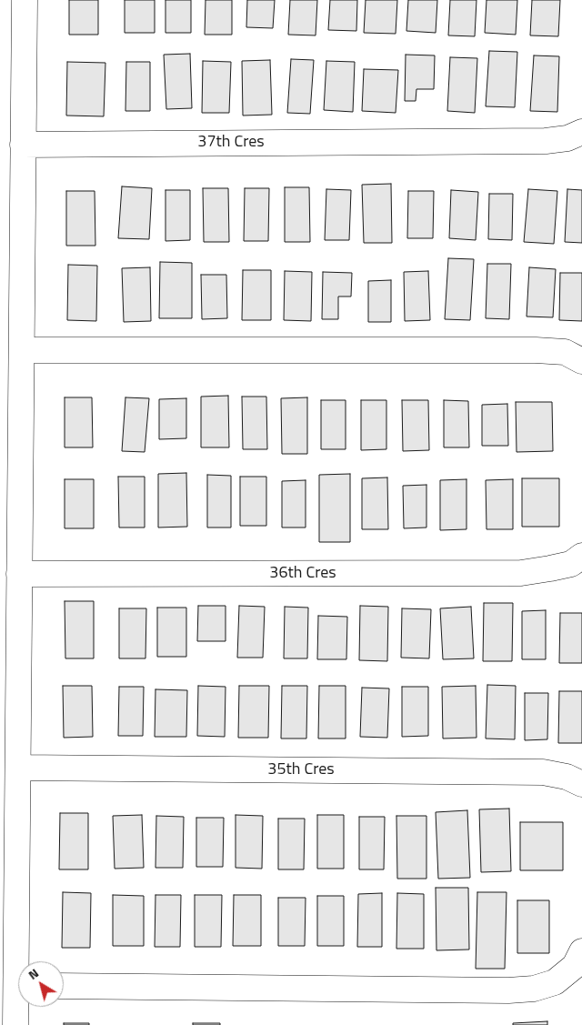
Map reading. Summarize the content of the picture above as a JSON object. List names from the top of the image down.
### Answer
{
  "streets": {
    "street": ["37th Cres", "36th Cres", "35th Cres"]
  },
  "north": "top left"
}
